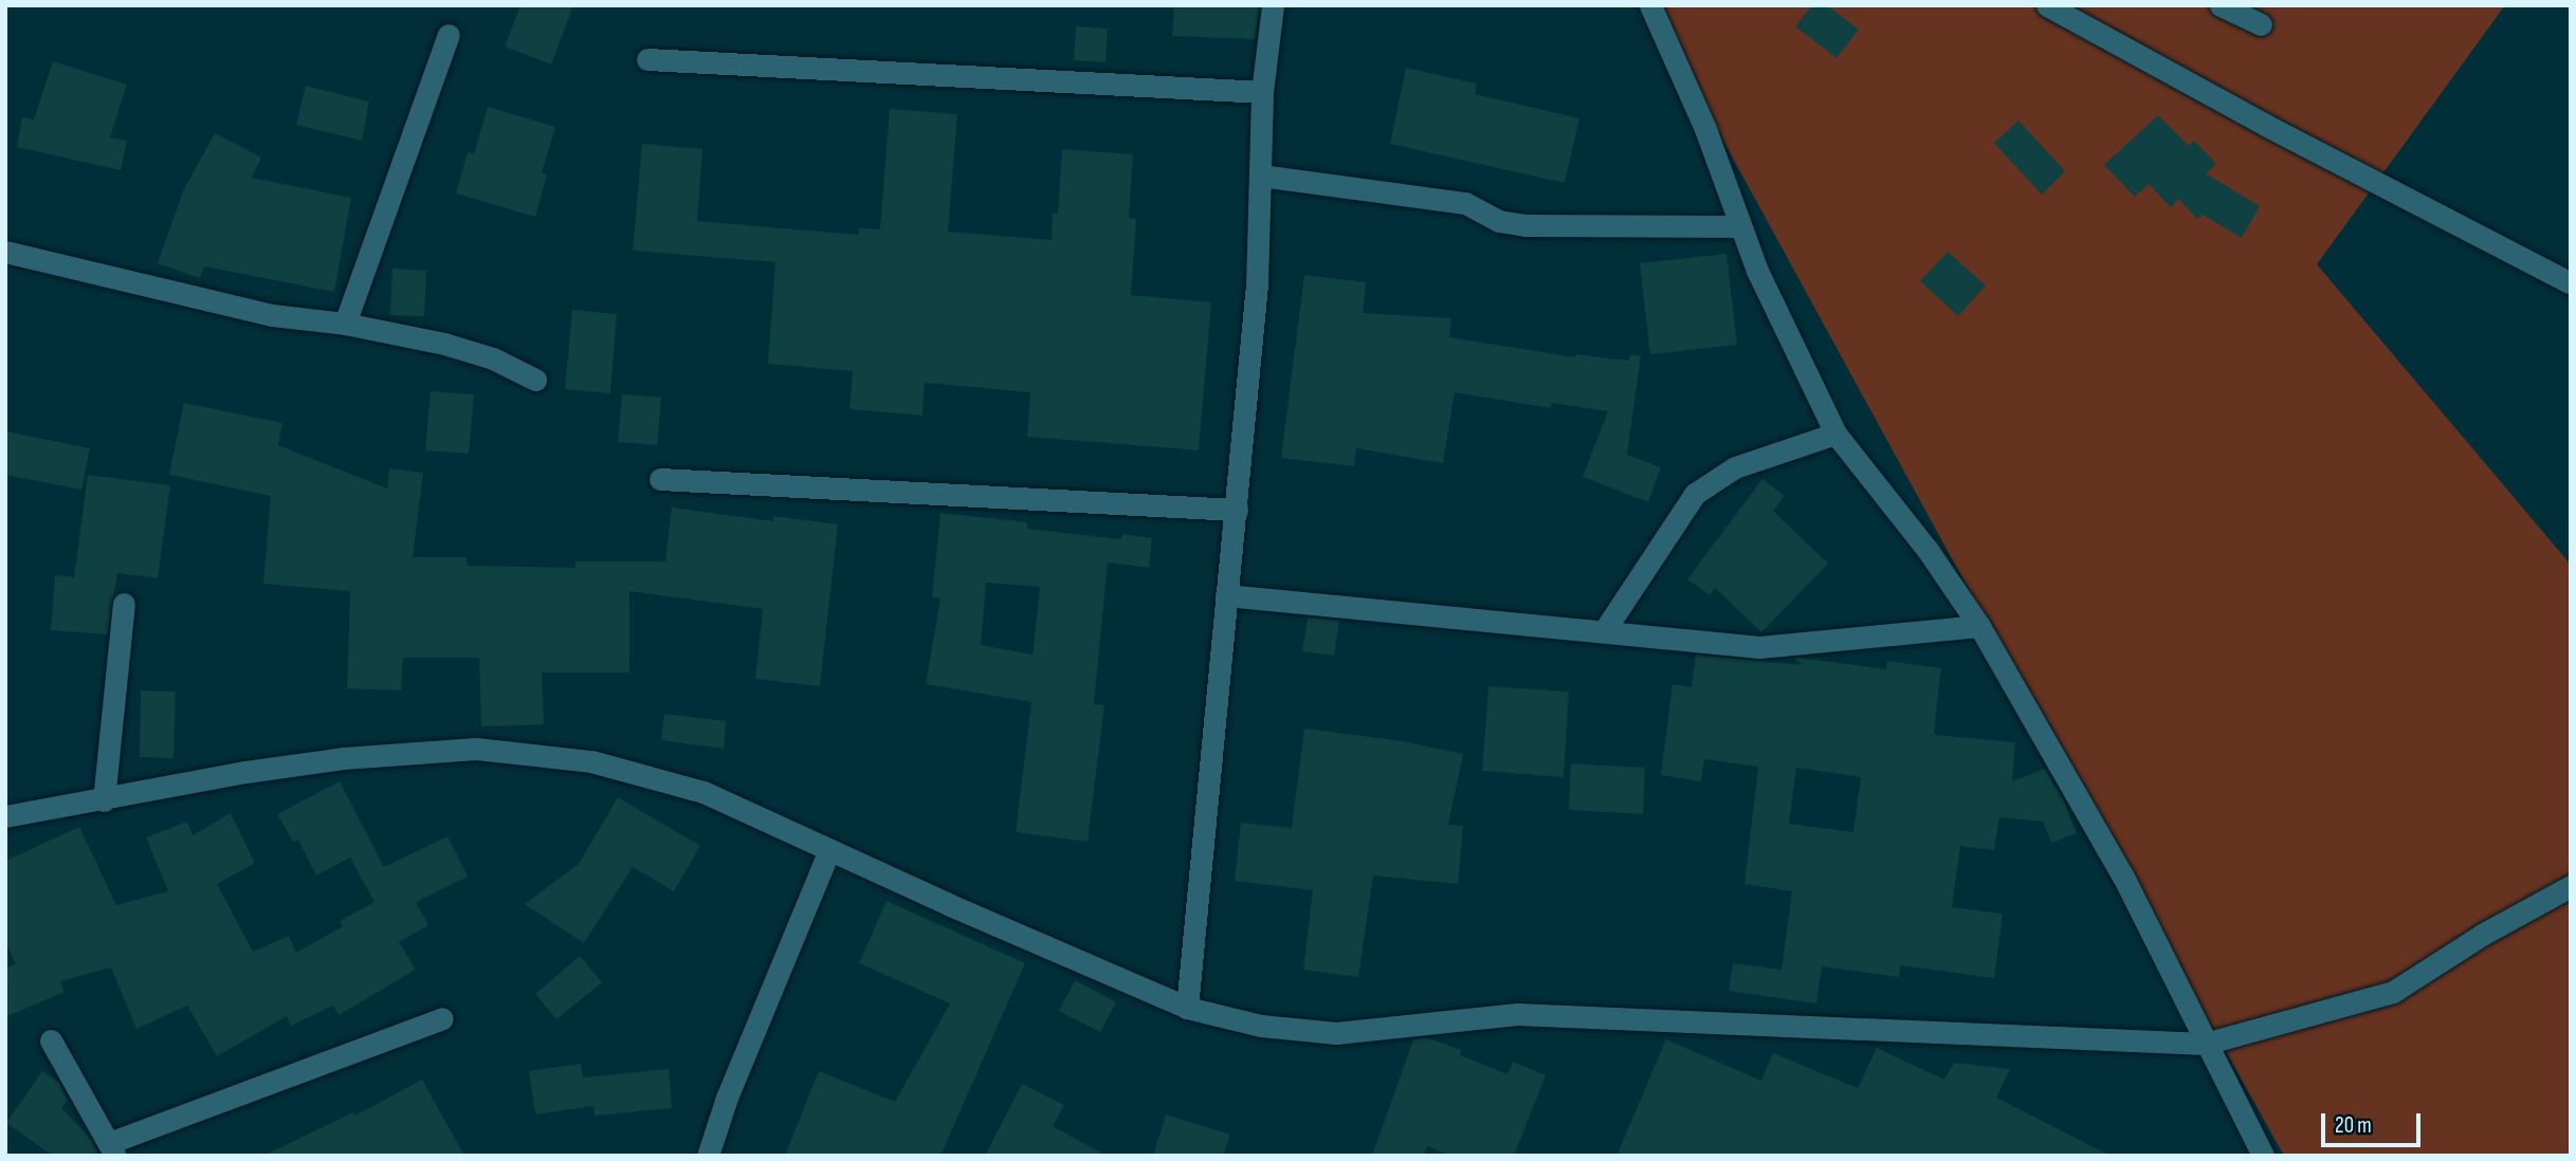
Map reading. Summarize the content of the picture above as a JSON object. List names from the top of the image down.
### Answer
{
  "scale_bar": "20 m"
}
